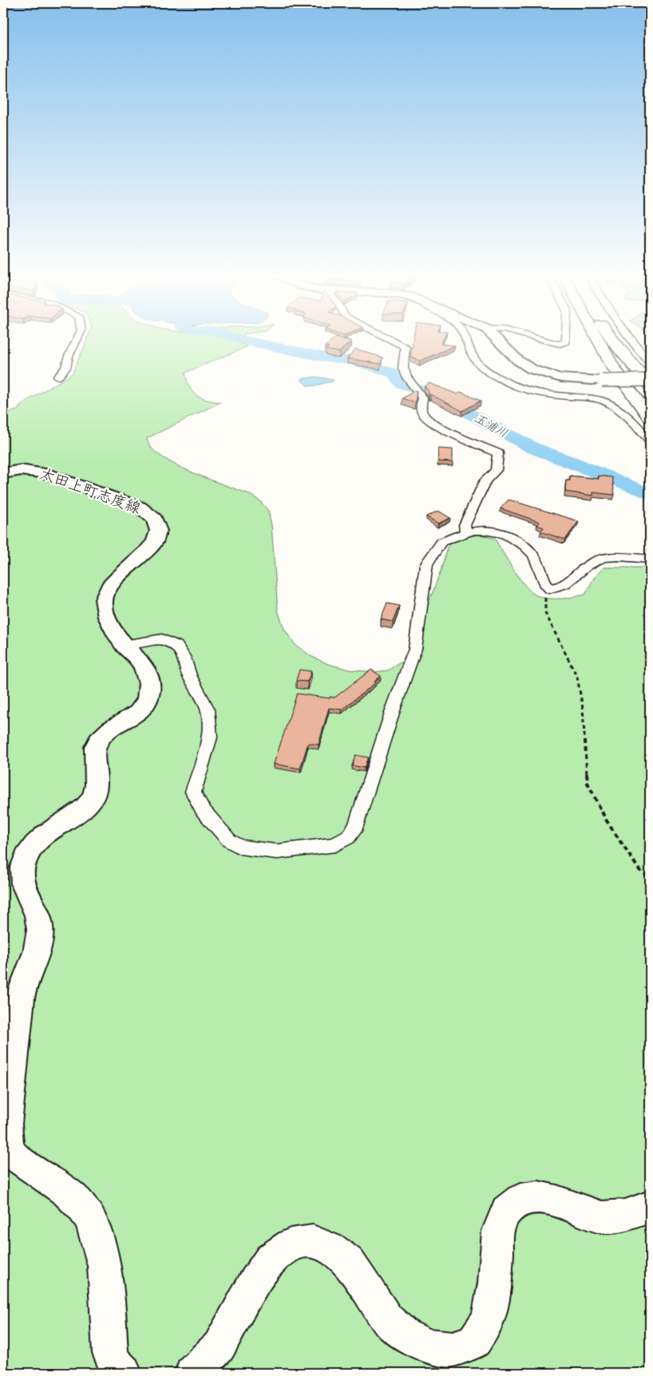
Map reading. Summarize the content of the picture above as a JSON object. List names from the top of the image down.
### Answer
{
  "streets": {
    "main road": ["太田上町志度線"]
  },
  "water": ["玉浦川"]
}
